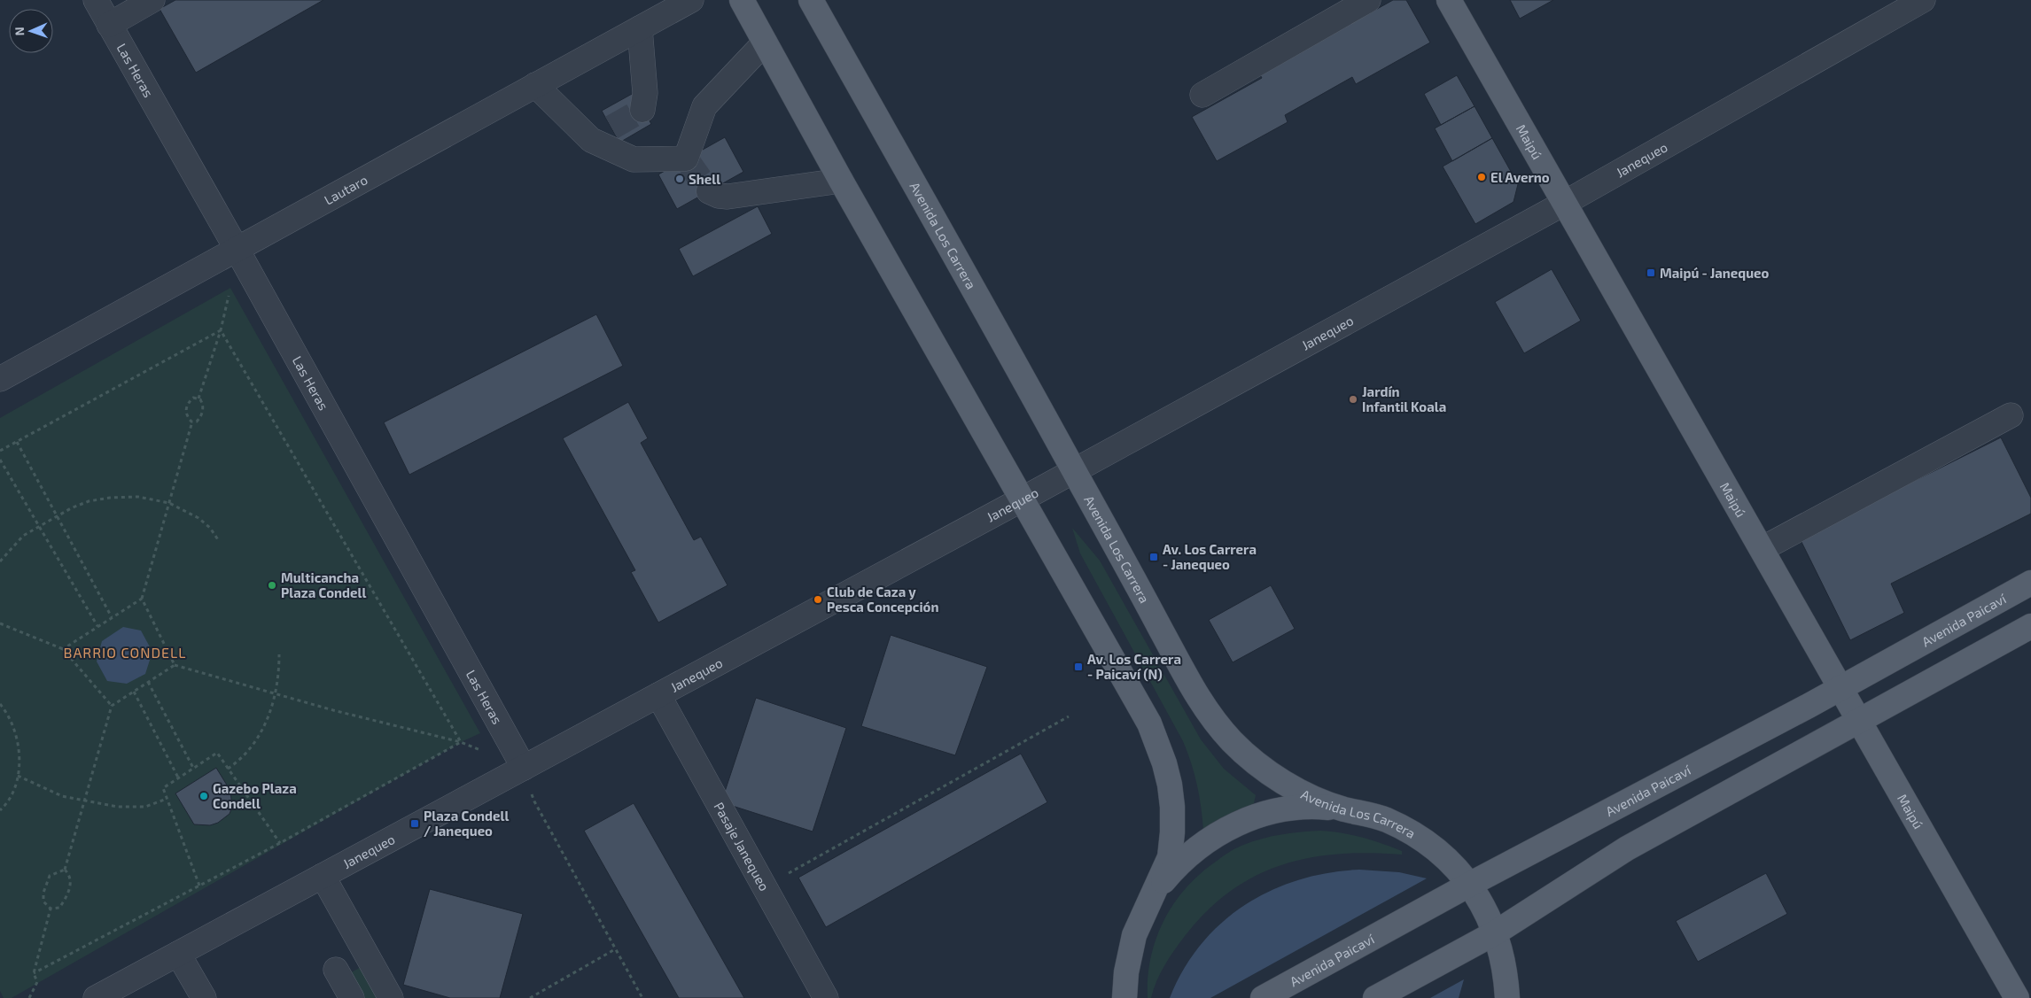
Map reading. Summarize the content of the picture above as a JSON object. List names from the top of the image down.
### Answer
{
  "streets": {
    "main road": ["Maipú", "Avenida Los Carrera", "Avenida Paicaví"],
    "street": [
      "Las Heras",
      "Janequeo",
      "Lautaro",
      "Pasaje Janequeo"
    ]
  },
  "crossings": [
    ["Las Heras", "Janequeo"],
    ["Las Heras", "Lautaro"],
    ["Maipú", "Janequeo"],
    ["Maipú", "Avenida Paicaví"],
    ["Janequeo", "Avenida Los Carrera"],
    ["Janequeo", "Pasaje Janequeo"],
    ["Avenida Los Carrera", "Avenida Paicaví"]
  ],
  "districts": ["BARRIO CONDELL"],
  "places": {
    "other": [
      "El Averno",
      "Shell",
      "Jardín Infantil Koala",
      "Multicancha Plaza Condell",
      "Club de Caza y Pesca Concepción",
      "Gazebo Plaza Condell"
    ],
    "transit": [
      "Maipú - Janequeo",
      "Av. Los Carrera - Janequeo",
      "Av. Los Carrera - Paicaví (N)",
      "Plaza Condell / Janequeo"
    ]
  },
  "north": "left"
}
